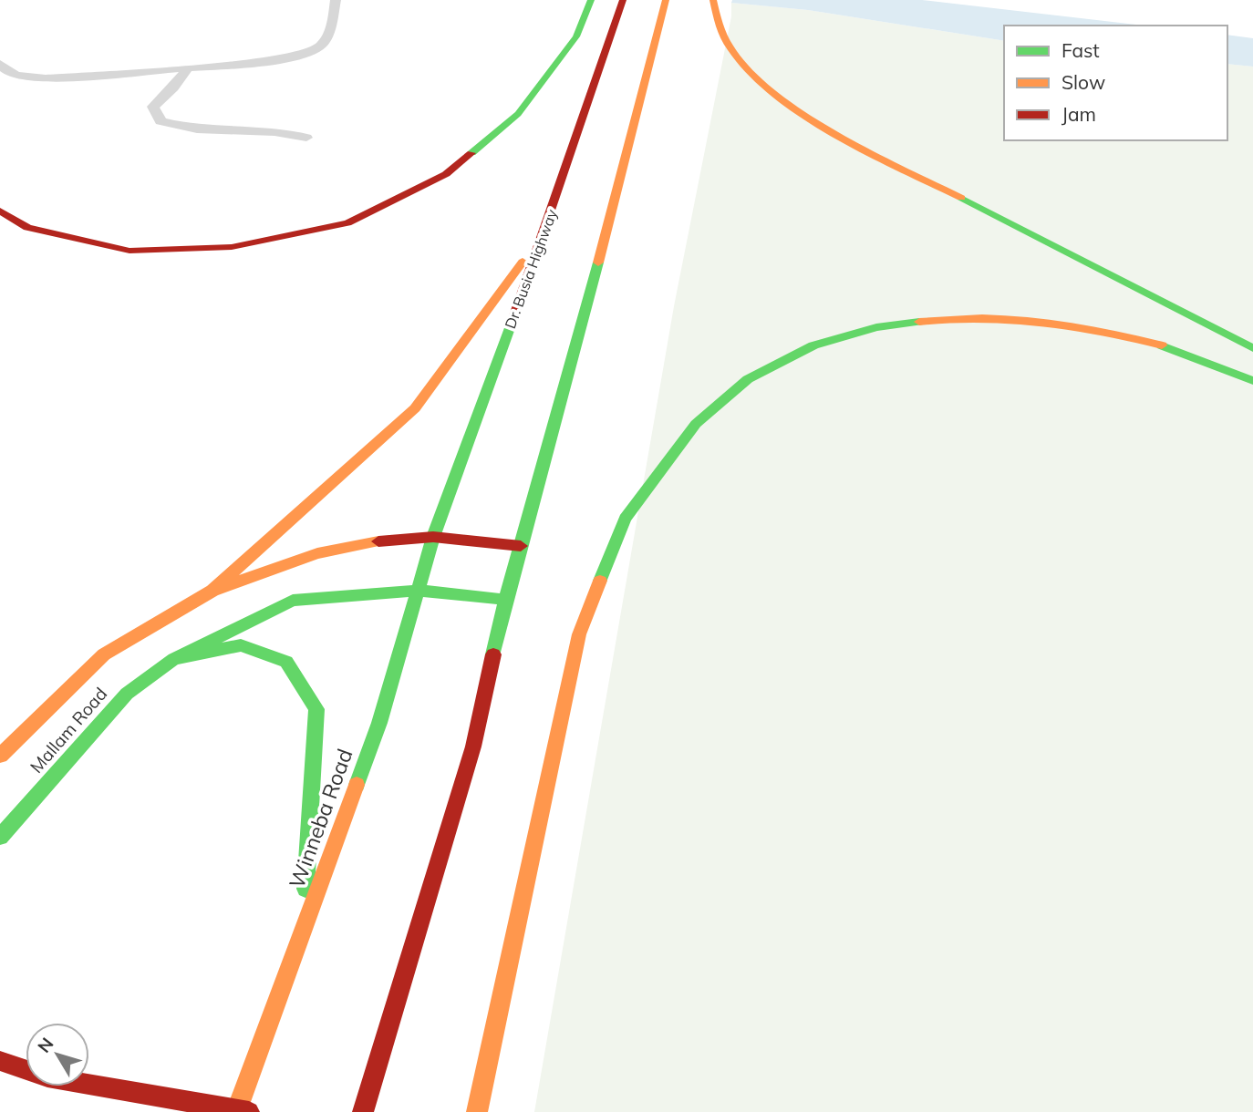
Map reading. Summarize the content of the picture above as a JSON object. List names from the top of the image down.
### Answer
{
  "streets": {
    "main road": ["Dr. Busia Highway", "Mallam Road", "Winneba Road"]
  },
  "crossings": [
    ["Dr. Busia Highway", "Winneba Road"]
  ],
  "legend": ["Fast", "Slow", "Jam"],
  "north": "top left"
}
